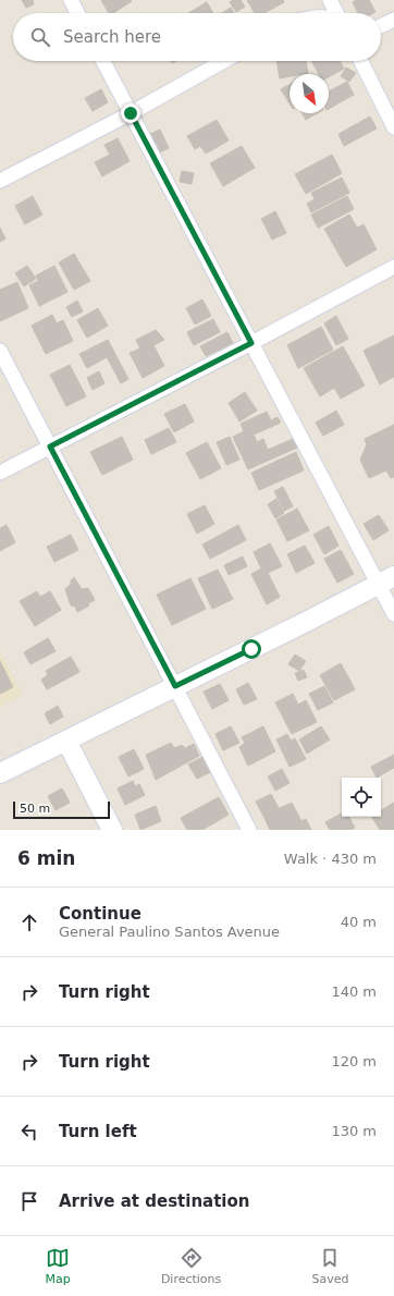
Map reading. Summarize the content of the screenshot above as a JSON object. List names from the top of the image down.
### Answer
{
  "scale_bar": "50 m",
  "north": "bottom right",
  "page": {
    "search": "Search here",
    "scale": "50 m",
    "heading": ["6 min", "Walk · 430 m"],
    "list": [
      ["Continue", "General Paulino Santos Avenue", "40 m"],
      ["Turn right", "140 m"],
      ["Turn right", "120 m"],
      ["Turn left", "130 m"],
      "Arrive at destination"
    ],
    "nav": ["Map", "Directions", "Saved"]
  }
}
